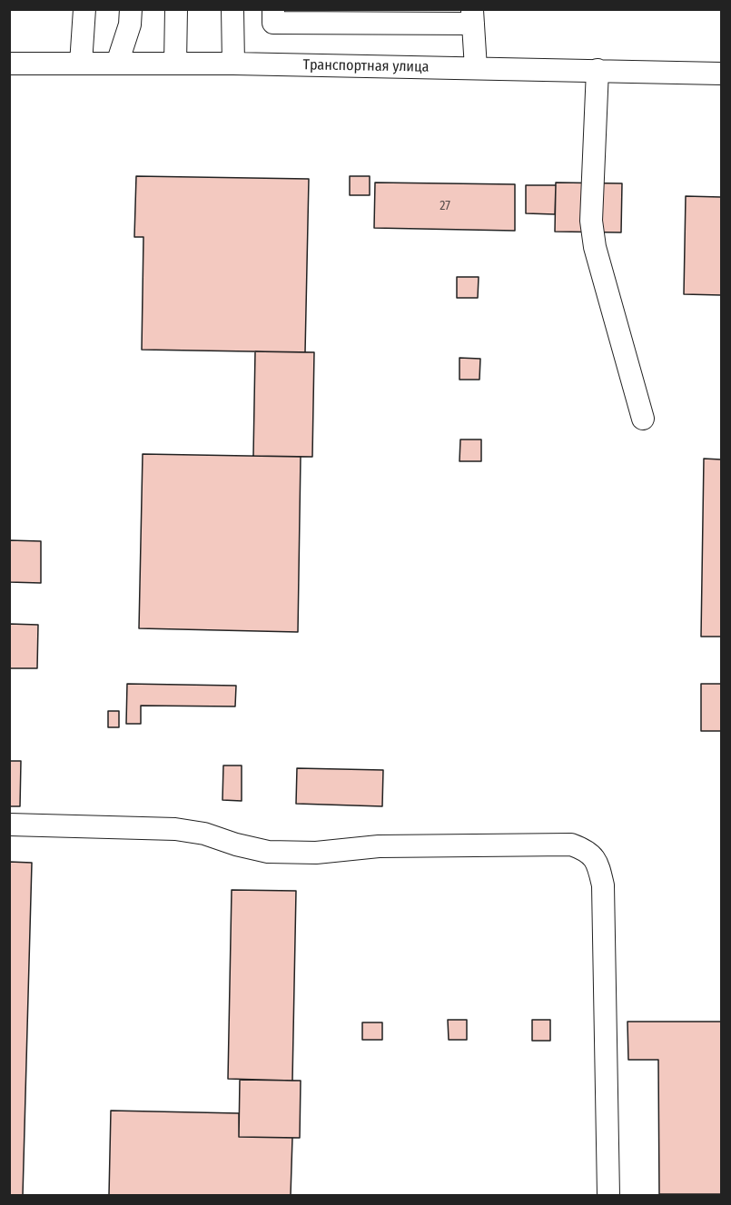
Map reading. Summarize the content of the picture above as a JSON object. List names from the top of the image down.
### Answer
{
  "streets": {
    "street": ["Транспортная улица"]
  },
  "house_numbers": ["27"]
}
